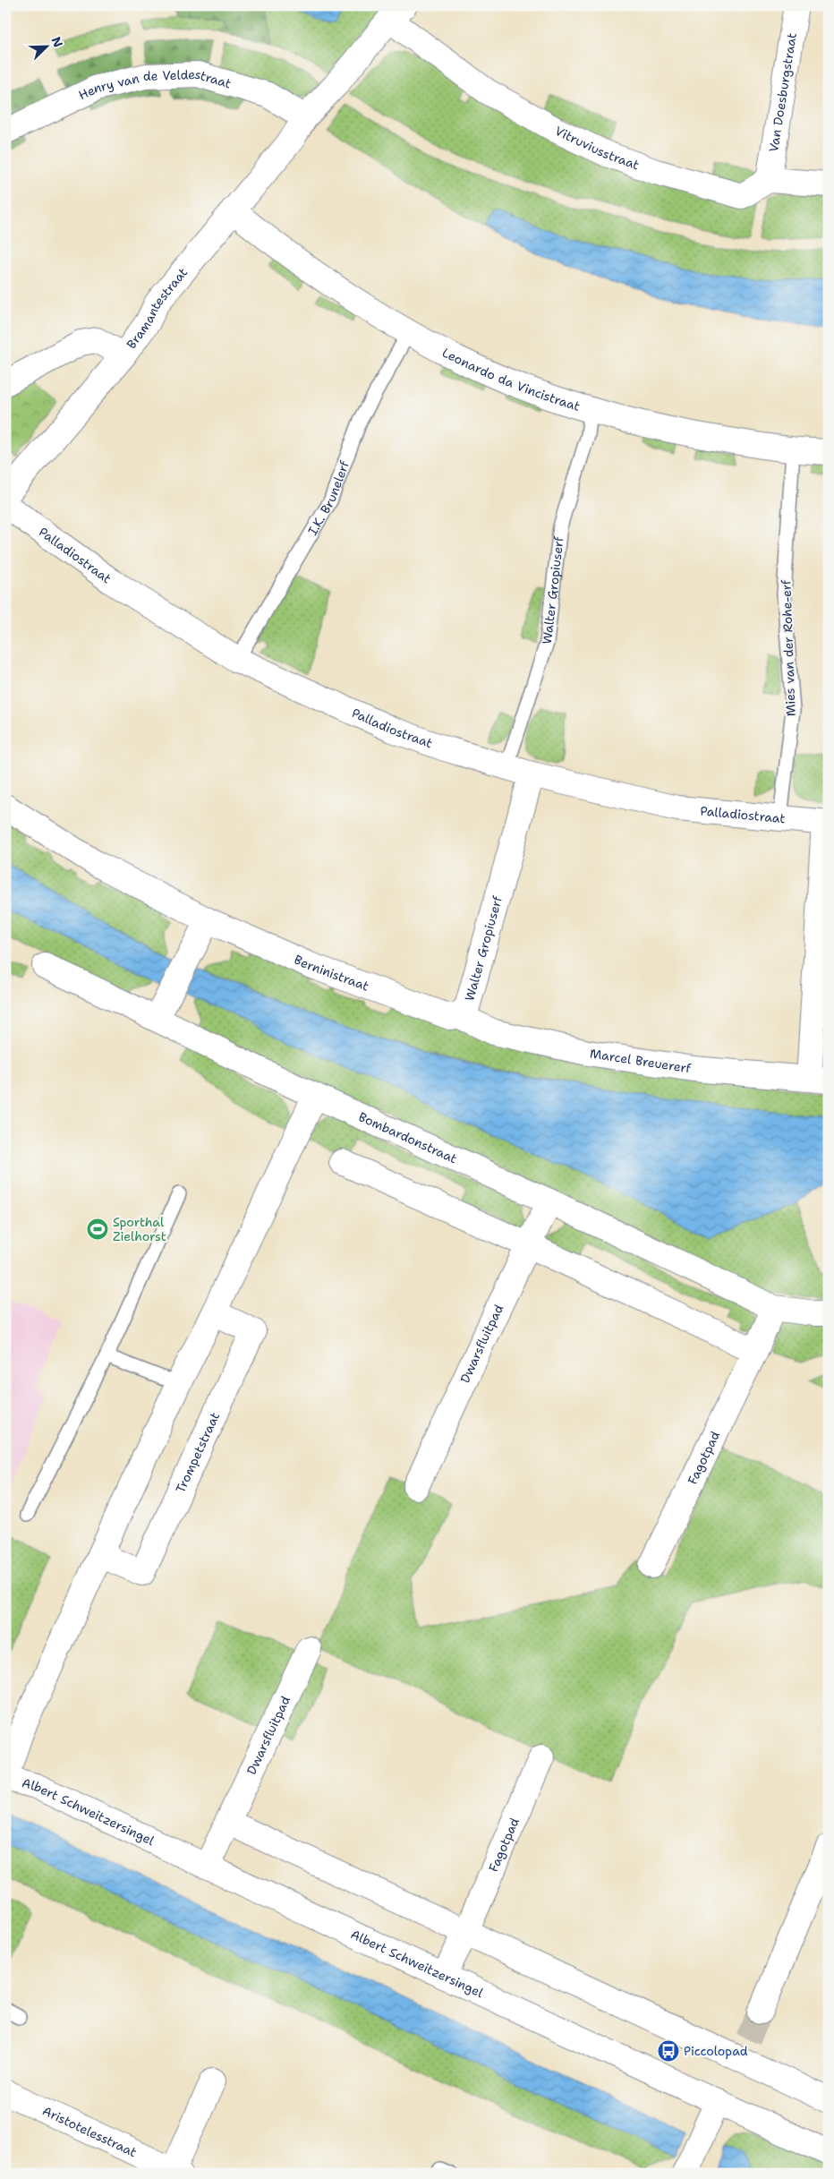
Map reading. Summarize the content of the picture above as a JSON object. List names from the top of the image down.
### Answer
{
  "streets": {
    "street": [
      "Henry van de Veldestraat",
      "Van Doesburgstraat",
      "Vitruviusstraat",
      "Bramantestraat",
      "Leonardo da Vincistraat",
      "Palladiostraat",
      "Walter Gropiuserf",
      "Berninistraat",
      "Marcel Breuererf",
      "Bombardonstraat",
      "Dwarsfluitpad",
      "Trompetstraat",
      "Fagotpad",
      "Albert Schweitzersingel",
      "Aristotelesstraat"
    ],
    "lane": ["I.K. Brunelerf", "Mies van der Rohe-erf"]
  },
  "crossings": [
    ["Henry van de Veldestraat", "Bramantestraat"],
    ["Van Doesburgstraat", "Vitruviusstraat"],
    ["Vitruviusstraat", "Bramantestraat"],
    ["Bramantestraat", "Leonardo da Vincistraat"],
    ["Leonardo da Vincistraat", "I.K. Brunelerf"],
    ["Leonardo da Vincistraat", "Walter Gropiuserf"],
    ["Leonardo da Vincistraat", "Mies van der Rohe-erf"],
    ["I.K. Brunelerf", "Palladiostraat"],
    ["Palladiostraat", "Walter Gropiuserf"],
    ["Palladiostraat", "Mies van der Rohe-erf"],
    ["Walter Gropiuserf", "Berninistraat"],
    ["Walter Gropiuserf", "Marcel Breuererf"],
    ["Berninistraat", "Marcel Breuererf"],
    ["Bombardonstraat", "Dwarsfluitpad"],
    ["Dwarsfluitpad", "Albert Schweitzersingel"],
    ["Fagotpad", "Albert Schweitzersingel"]
  ],
  "places": {
    "sports": ["Sporthal Zielhorst"],
    "bus stop": ["Piccolopad"]
  },
  "north": "top right"
}
